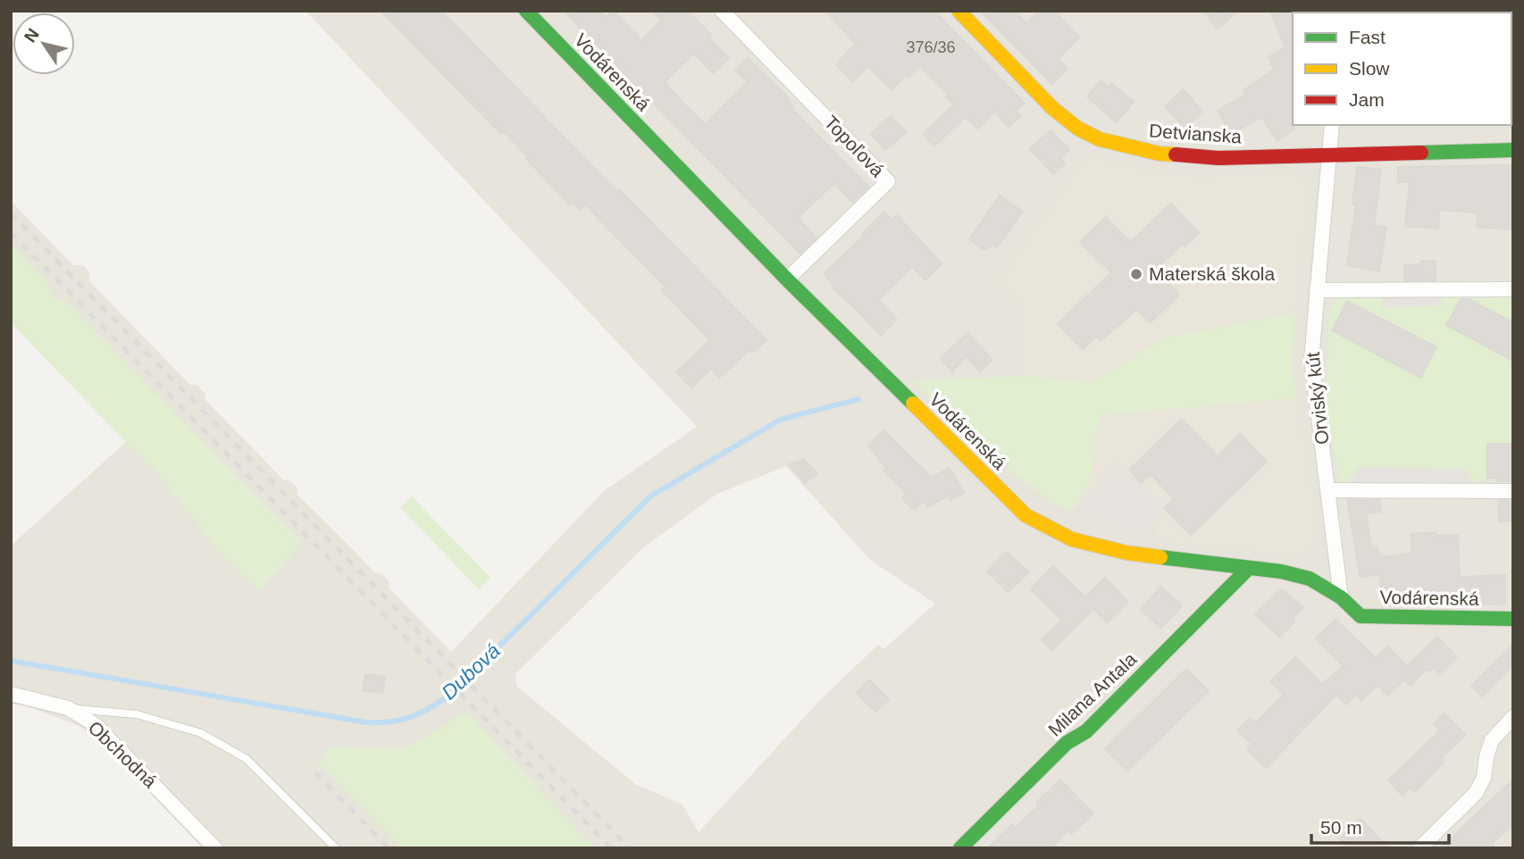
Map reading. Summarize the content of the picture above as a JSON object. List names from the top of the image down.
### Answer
{
  "streets": {
    "street": [
      "Vodárenská",
      "Detvianska",
      "Topoľová",
      "Orviský kút",
      "Milana Antala",
      "Obchodná"
    ]
  },
  "crossings": [
    ["Vodárenská", "Topoľová"],
    ["Vodárenská", "Orviský kút"],
    ["Vodárenská", "Milana Antala"],
    ["Detvianska", "Orviský kút"]
  ],
  "water": ["Dubová"],
  "places": ["Materská škola"],
  "house_numbers": ["376/36"],
  "legend": ["Fast", "Slow", "Jam"],
  "scale_bar": "50 m",
  "north": "top left"
}
